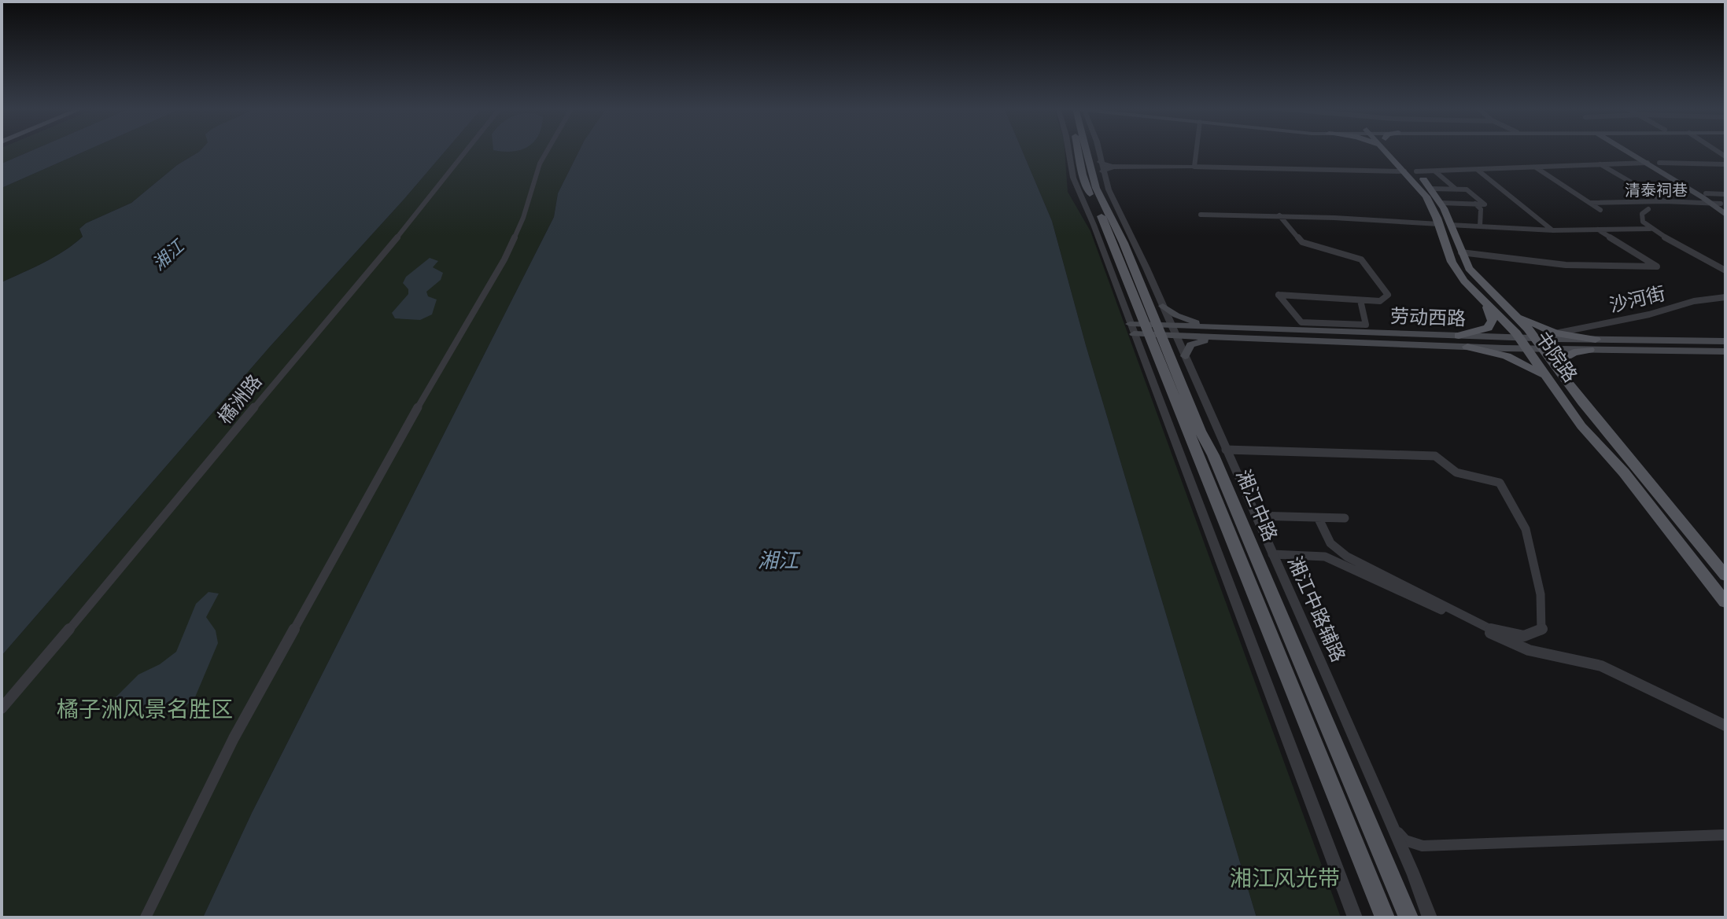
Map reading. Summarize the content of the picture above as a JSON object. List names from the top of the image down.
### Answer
{
  "streets": {
    "main road": ["劳动西路", "书院路", "湘江中路"],
    "street": [
      "清泰祠巷",
      "沙河街",
      "橘洲路",
      "湘江中路辅路"
    ]
  },
  "crossings": [
    ["劳动西路", "书院路"],
    ["劳动西路", "湘江中路"],
    ["劳动西路", "湘江中路辅路"],
    ["湘江中路", "湘江中路辅路"]
  ],
  "water": ["湘江"],
  "parks": ["橘子洲风景名胜区", "湘江风光带"]
}
